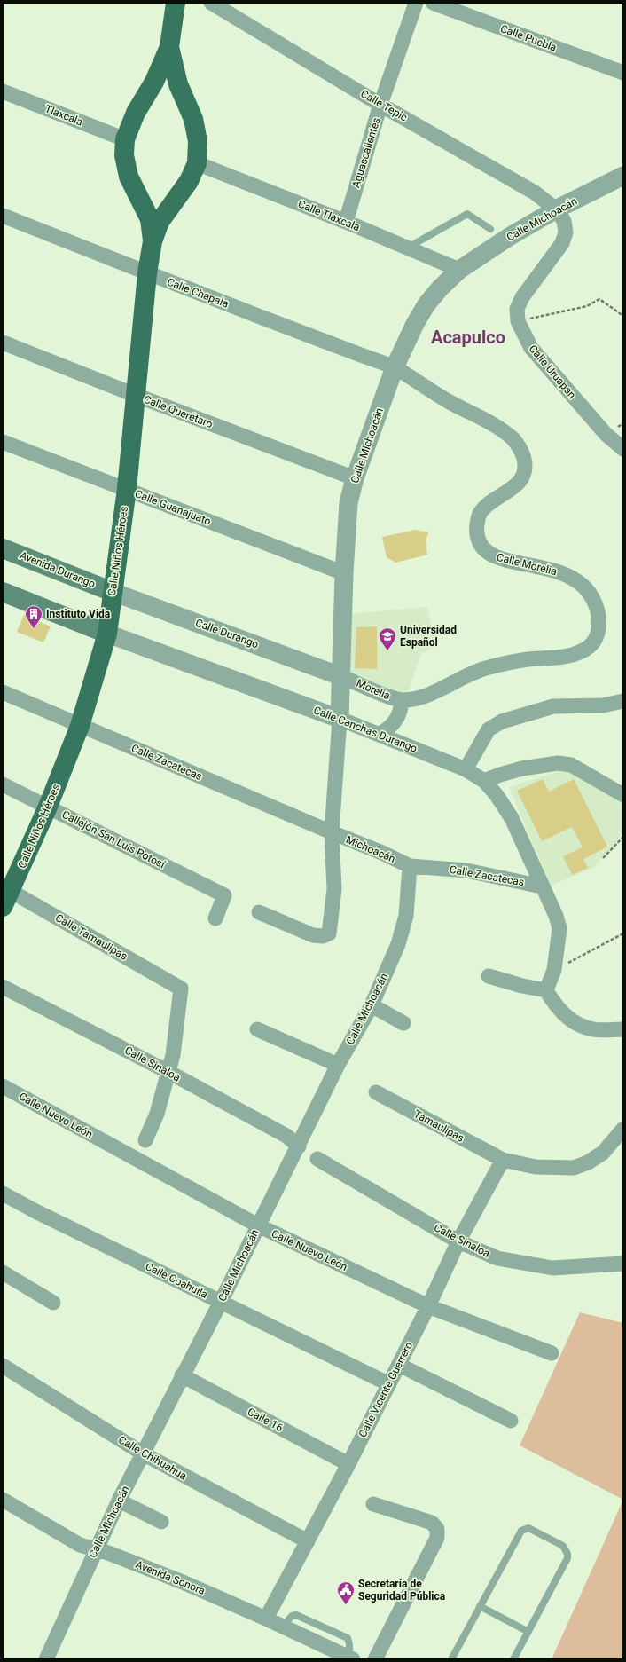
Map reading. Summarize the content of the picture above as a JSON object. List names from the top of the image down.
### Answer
{
  "streets": {
    "main road": ["Calle Niños Héroes", "Avenida Durango", "Calle Canchas Durango"],
    "street": [
      "Calle Puebla",
      "Calle Tepic",
      "Tlaxcala",
      "Aguascalientes",
      "Calle Tlaxcala",
      "Calle Michoacán",
      "Calle Chapala",
      "Calle Uruapan",
      "Calle Querétaro",
      "Calle Guanajuato",
      "Calle Morelia",
      "Calle Durango",
      "Morelia",
      "Calle Zacatecas",
      "Callejón San Luis Potosí",
      "Michoacán",
      "Calle Tamaulipas",
      "Calle Sinaloa",
      "Calle Nuevo León",
      "Tamaulipas",
      "Calle Coahuila",
      "Calle Vicente Guerrero",
      "Calle 16",
      "Calle Chihuahua",
      "Avenida Sonora"
    ]
  },
  "crossings": [
    ["Calle Tepic", "Aguascalientes"],
    ["Calle Tepic", "Calle Michoacán"],
    ["Tlaxcala", "Calle Niños Héroes"],
    ["Aguascalientes", "Calle Tlaxcala"],
    ["Calle Tlaxcala", "Calle Michoacán"],
    ["Calle Tlaxcala", "Calle Niños Héroes"],
    ["Calle Michoacán", "Calle Chapala"],
    ["Calle Michoacán", "Calle Querétaro"],
    ["Calle Michoacán", "Calle Guanajuato"],
    ["Calle Michoacán", "Calle Morelia"],
    ["Calle Michoacán", "Calle Durango"],
    ["Calle Michoacán", "Morelia"],
    ["Calle Michoacán", "Calle Canchas Durango"],
    ["Calle Michoacán", "Calle Zacatecas"],
    ["Calle Michoacán", "Michoacán"],
    ["Calle Michoacán", "Calle Sinaloa"],
    ["Calle Michoacán", "Calle Nuevo León"],
    ["Calle Michoacán", "Calle Coahuila"],
    ["Calle Michoacán", "Calle 16"],
    ["Calle Michoacán", "Calle Chihuahua"],
    ["Calle Michoacán", "Avenida Sonora"],
    ["Calle Chapala", "Calle Niños Héroes"],
    ["Calle Chapala", "Calle Morelia"],
    ["Calle Querétaro", "Calle Niños Héroes"],
    ["Calle Guanajuato", "Calle Niños Héroes"],
    ["Calle Niños Héroes", "Avenida Durango"],
    ["Calle Niños Héroes", "Calle Durango"],
    ["Calle Niños Héroes", "Calle Canchas Durango"],
    ["Calle Niños Héroes", "Calle Zacatecas"],
    ["Calle Niños Héroes", "Callejón San Luis Potosí"],
    ["Calle Niños Héroes", "Calle Tamaulipas"],
    ["Calle Morelia", "Morelia"],
    ["Avenida Durango", "Calle Durango"],
    ["Calle Durango", "Morelia"],
    ["Calle Canchas Durango", "Calle Zacatecas"],
    ["Calle Zacatecas", "Michoacán"],
    ["Calle Tamaulipas", "Calle Sinaloa"],
    ["Calle Sinaloa", "Calle Vicente Guerrero"],
    ["Calle Nuevo León", "Calle Vicente Guerrero"],
    ["Tamaulipas", "Calle Vicente Guerrero"],
    ["Calle Coahuila", "Calle Vicente Guerrero"],
    ["Calle Vicente Guerrero", "Calle 16"],
    ["Calle Vicente Guerrero", "Calle Chihuahua"],
    ["Calle Vicente Guerrero", "Avenida Sonora"]
  ],
  "districts": ["Acapulco"],
  "places": {
    "building": ["Instituto Vida"],
    "school or university": ["Universidad Español"],
    "public building": ["Secretaría de Seguridad Pública"]
  }
}
